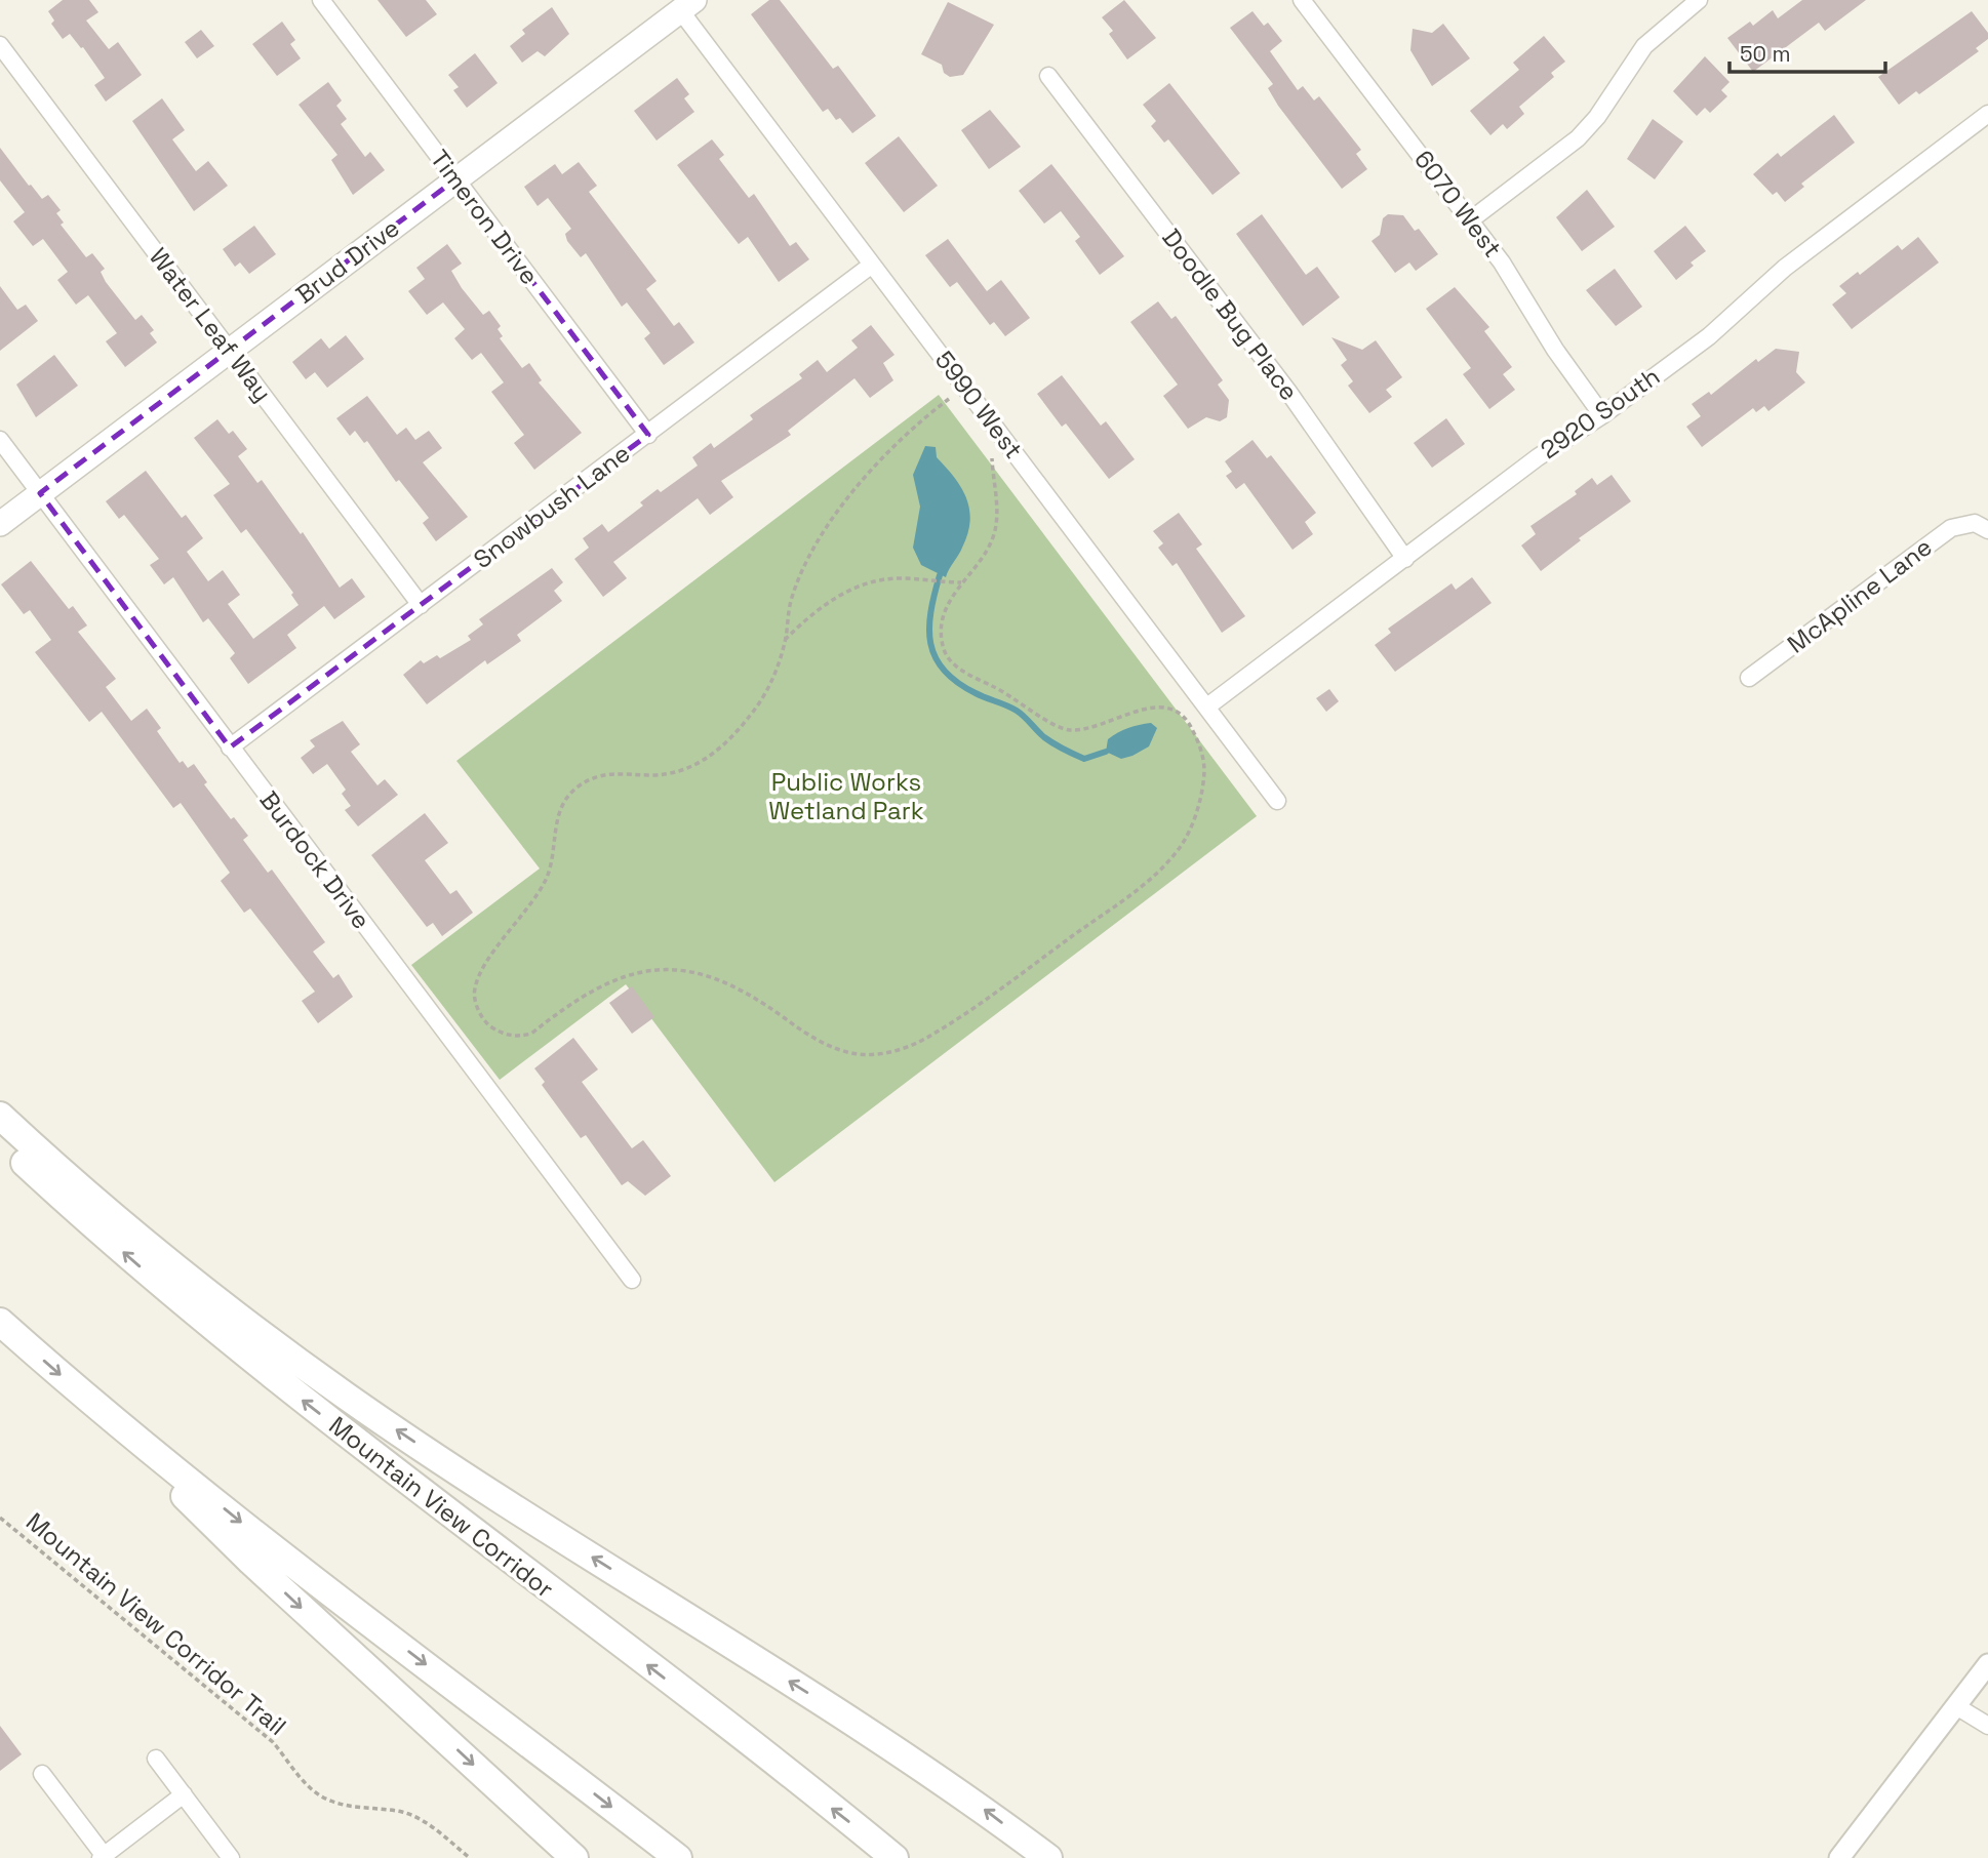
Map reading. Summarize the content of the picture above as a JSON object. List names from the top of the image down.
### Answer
{
  "streets": {
    "highway": ["Mountain View Corridor"],
    "main road": ["Brud Drive"],
    "street": [
      "6070 West",
      "Timeron Drive",
      "Doodle Bug Place",
      "Water Leaf Way",
      "5990 West",
      "2920 South",
      "Snowbush Lane",
      "McApline Lane",
      "Burdock Drive"
    ],
    "path": ["Mountain View Corridor Trail"]
  },
  "crossings": [
    ["6070 West", "2920 South"],
    ["Timeron Drive", "Brud Drive"],
    ["Timeron Drive", "Snowbush Lane"],
    ["Brud Drive", "Water Leaf Way"],
    ["Brud Drive", "5990 West"],
    ["Brud Drive", "Burdock Drive"],
    ["Doodle Bug Place", "2920 South"],
    ["Water Leaf Way", "Snowbush Lane"],
    ["5990 West", "2920 South"],
    ["5990 West", "Snowbush Lane"],
    ["Snowbush Lane", "Burdock Drive"]
  ],
  "parks": ["Public Works Wetland Park"],
  "scale_bar": "50 m"
}
